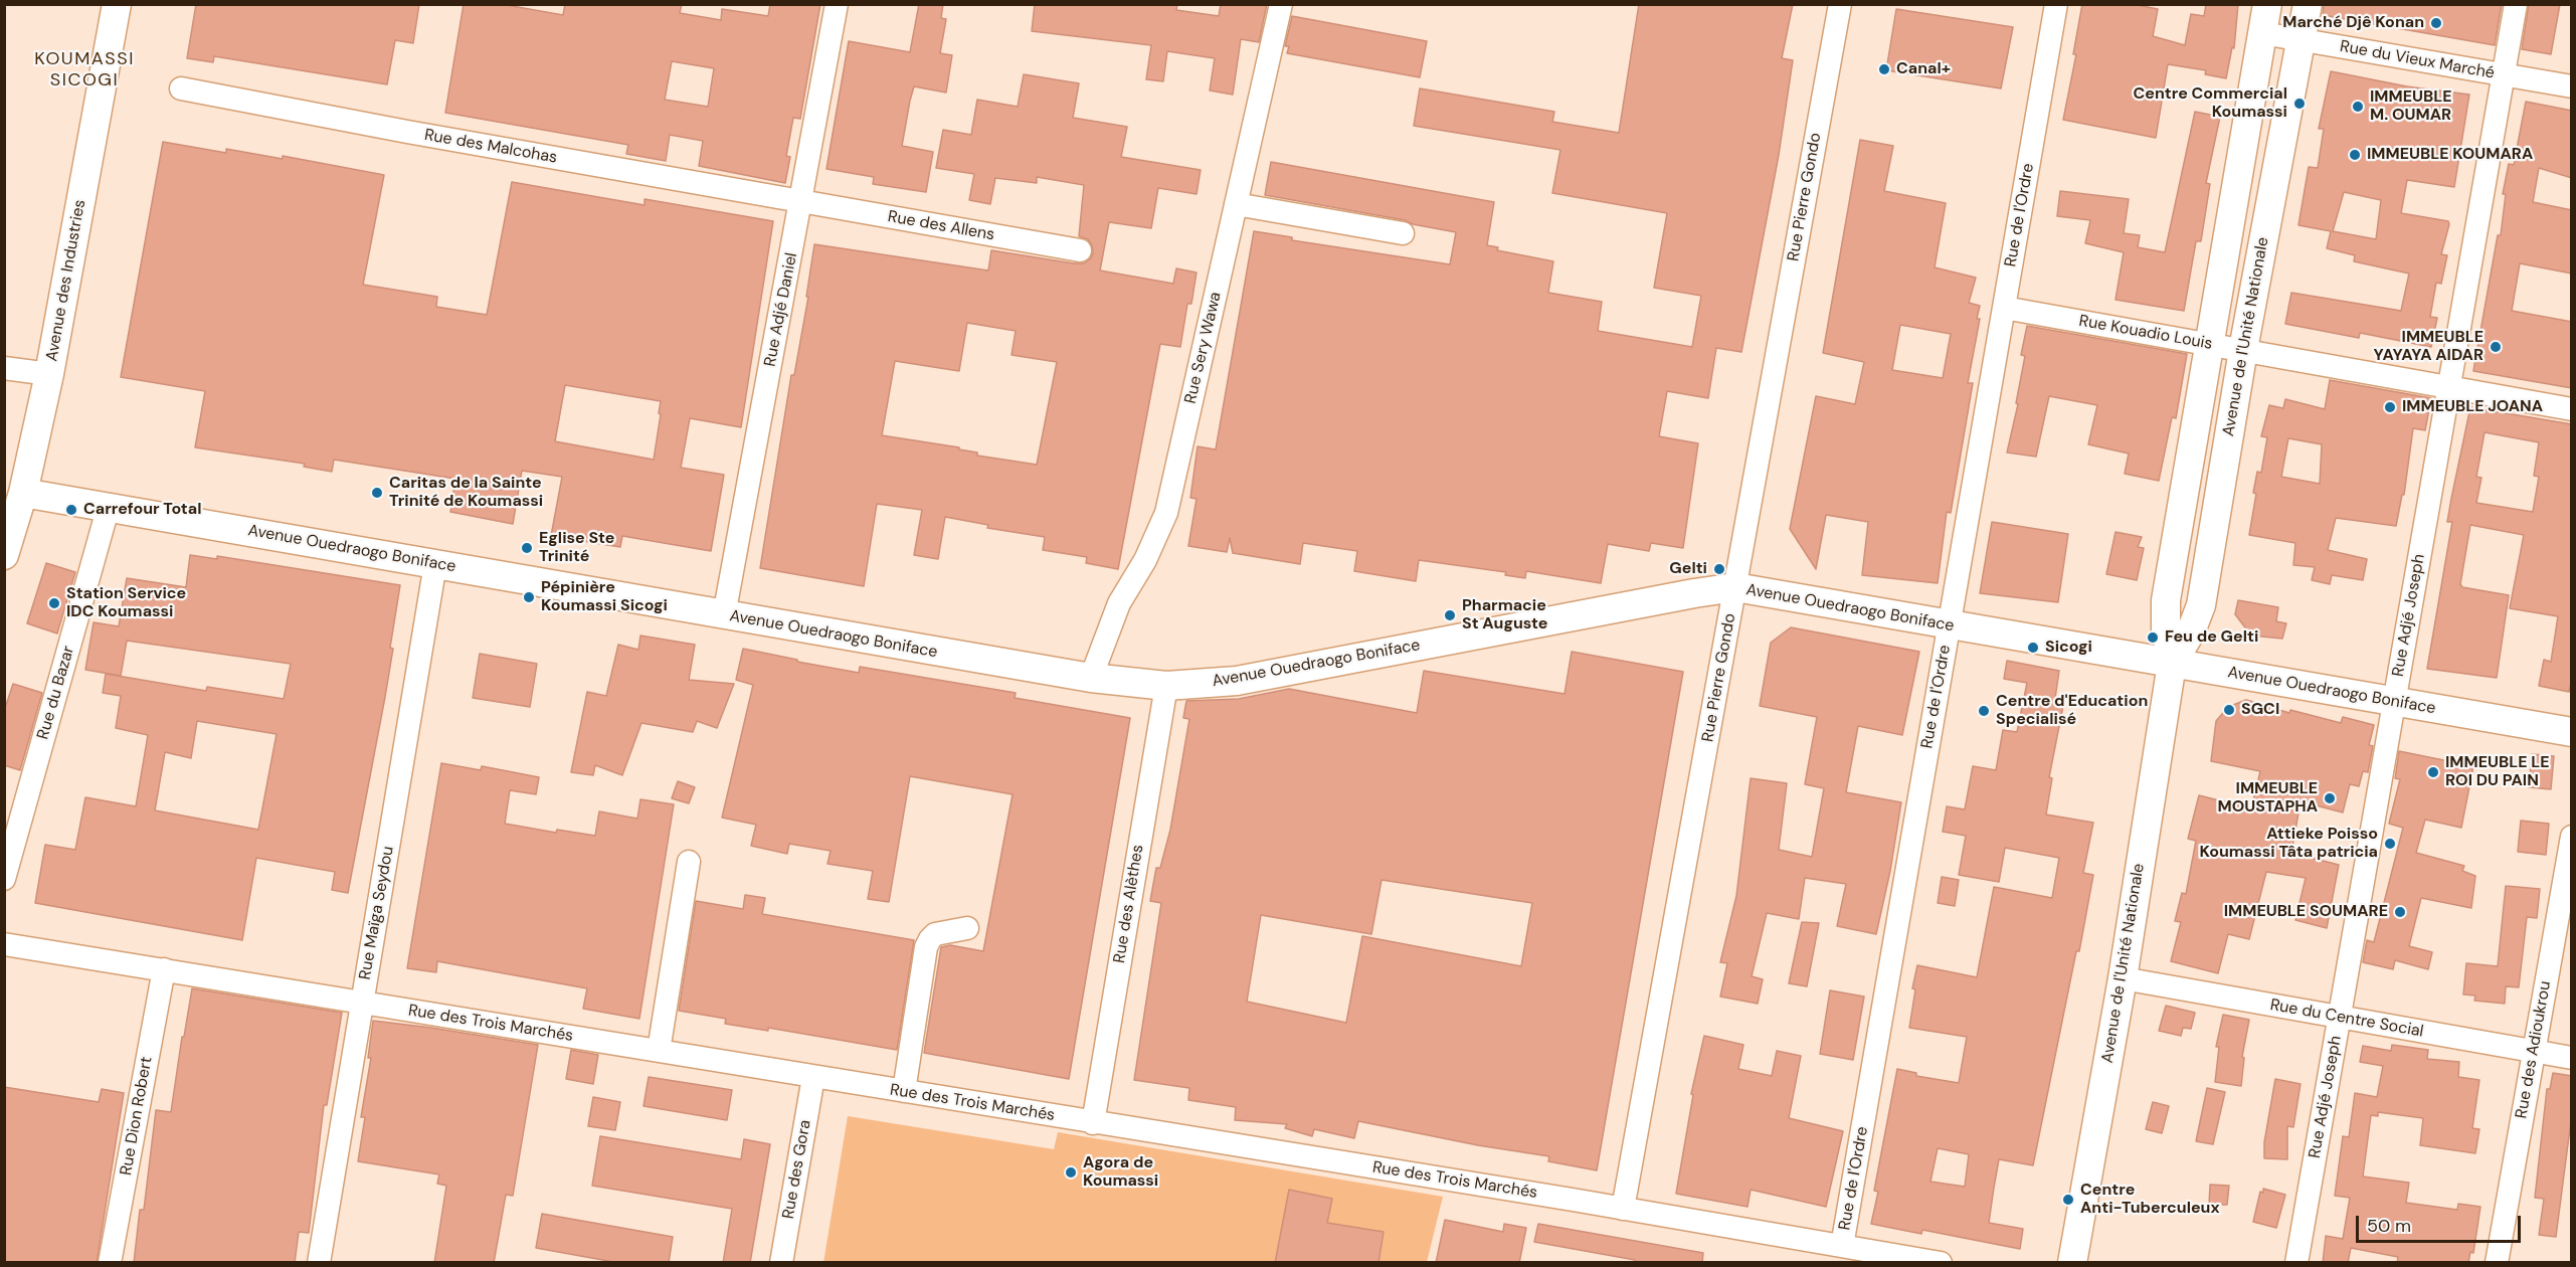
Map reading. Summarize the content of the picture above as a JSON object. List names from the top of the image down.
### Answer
{
  "streets": {
    "street": [
      "Rue du Vieux Marché",
      "Rue des Malcohas",
      "Rue Pierre Gondo",
      "Rue de l'Ordre",
      "Rue des Allens",
      "Avenue des Industries",
      "Rue Adjé Daniel",
      "Rue Kouadio Louis",
      "Avenue de l'Unité Nationale",
      "Rue Sery Wawa",
      "Avenue Ouedraogo Boniface",
      "Rue Adjé Joseph",
      "Rue du Bazar",
      "Rue des Alèthes",
      "Rue Maïga Seydou",
      "Rue du Centre Social",
      "Rue des Trois Marchés",
      "Rue des Adioukrou",
      "Rue Dion Robert",
      "Rue des Gora"
    ]
  },
  "crossings": [
    ["Rue du Vieux Marché", "Avenue de l'Unité Nationale"],
    ["Rue du Vieux Marché", "Rue Adjé Joseph"],
    ["Rue des Malcohas", "Rue des Allens"],
    ["Rue des Malcohas", "Rue Adjé Daniel"],
    ["Rue Pierre Gondo", "Avenue Ouedraogo Boniface"],
    ["Rue Pierre Gondo", "Rue des Trois Marchés"],
    ["Rue de l'Ordre", "Rue Kouadio Louis"],
    ["Rue de l'Ordre", "Avenue Ouedraogo Boniface"],
    ["Rue de l'Ordre", "Rue des Trois Marchés"],
    ["Rue des Allens", "Rue Adjé Daniel"],
    ["Avenue des Industries", "Avenue Ouedraogo Boniface"],
    ["Rue Adjé Daniel", "Avenue Ouedraogo Boniface"],
    ["Rue Kouadio Louis", "Avenue de l'Unité Nationale"],
    ["Rue Kouadio Louis", "Rue Adjé Joseph"],
    ["Avenue de l'Unité Nationale", "Avenue Ouedraogo Boniface"],
    ["Avenue de l'Unité Nationale", "Rue du Centre Social"],
    ["Rue Sery Wawa", "Avenue Ouedraogo Boniface"],
    ["Avenue Ouedraogo Boniface", "Rue Adjé Joseph"],
    ["Avenue Ouedraogo Boniface", "Rue du Bazar"],
    ["Avenue Ouedraogo Boniface", "Rue des Alèthes"],
    ["Avenue Ouedraogo Boniface", "Rue Maïga Seydou"],
    ["Rue Adjé Joseph", "Rue du Centre Social"],
    ["Rue des Alèthes", "Rue des Trois Marchés"],
    ["Rue Maïga Seydou", "Rue des Trois Marchés"],
    ["Rue du Centre Social", "Rue des Adioukrou"],
    ["Rue des Trois Marchés", "Rue Dion Robert"],
    ["Rue des Trois Marchés", "Rue des Gora"]
  ],
  "districts": ["KOUMASSI SICOGI"],
  "places": [
    "Marché Djê Konan",
    "Canal+",
    "Centre Commercial Koumassi",
    "IMMEUBLE M. OUMAR",
    "IMMEUBLE KOUMARA",
    "IMMEUBLE YAYAYA AIDAR",
    "IMMEUBLE JOANA",
    "Caritas de la Sainte Trinité de Koumassi",
    "Carrefour Total",
    "Eglise Ste Trinité",
    "Gelti",
    "Pépinière Koumassi Sicogi",
    "Station Service IDC Koumassi",
    "Pharmacie St Auguste",
    "Feu de Gelti",
    "Sicogi",
    "SGCI",
    "Centre d'Education Specialisé",
    "IMMEUBLE LE ROI DU PAIN",
    "IMMEUBLE MOUSTAPHA",
    "Attieke Poisso Koumassi Tâta patricia",
    "IMMEUBLE SOUMARE",
    "Agora de Koumassi",
    "Centre Anti-Tuberculeux"
  ],
  "scale_bar": "50 m"
}
